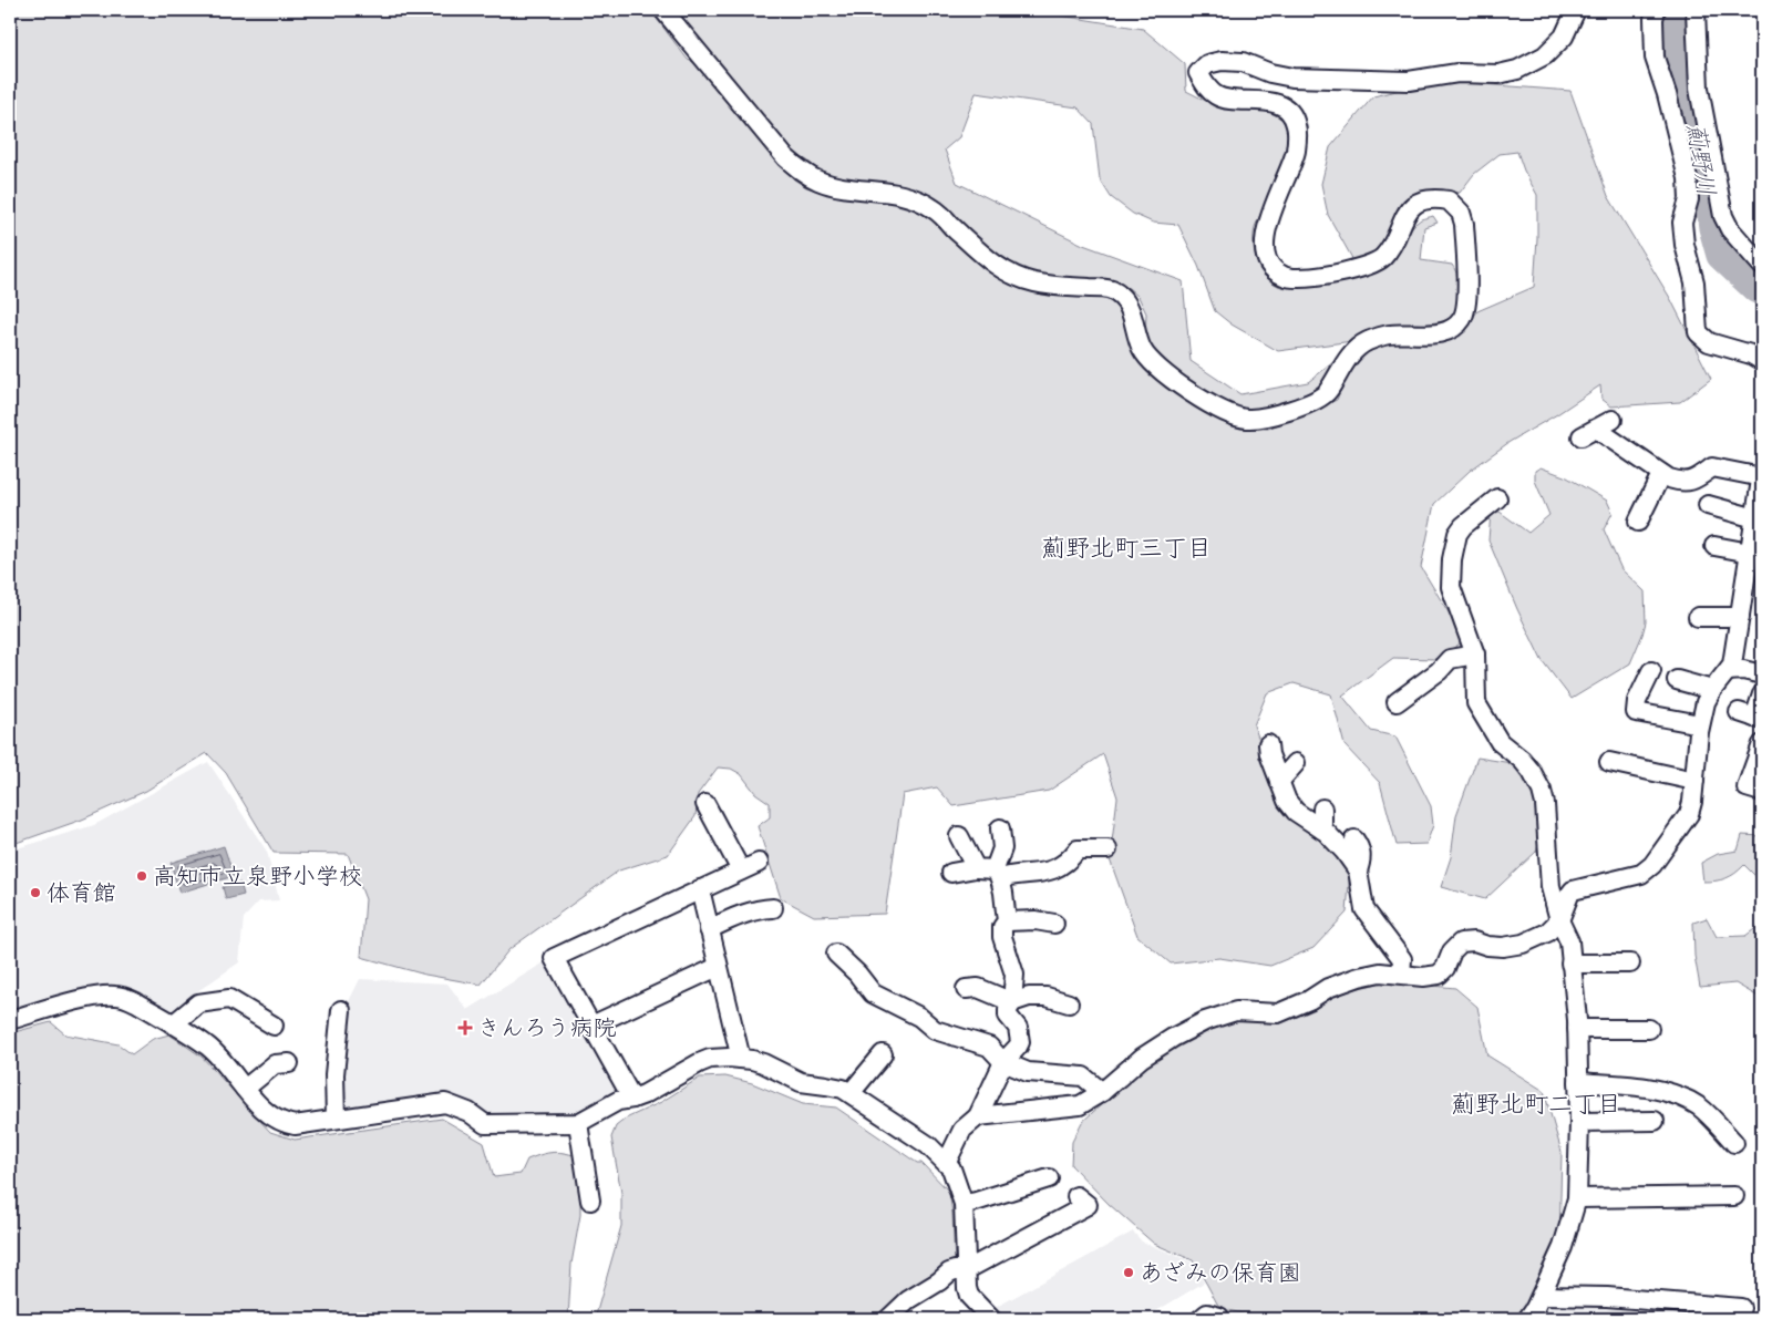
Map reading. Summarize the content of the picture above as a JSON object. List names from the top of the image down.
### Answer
{
  "districts": ["薊野北町三丁目", "薊野北町二丁目"],
  "water": ["薊野川"],
  "places": {
    "other": ["高知市立泉野小学校", "体育館", "あざみの保育園"],
    "health": ["きんろう病院"]
  }
}
